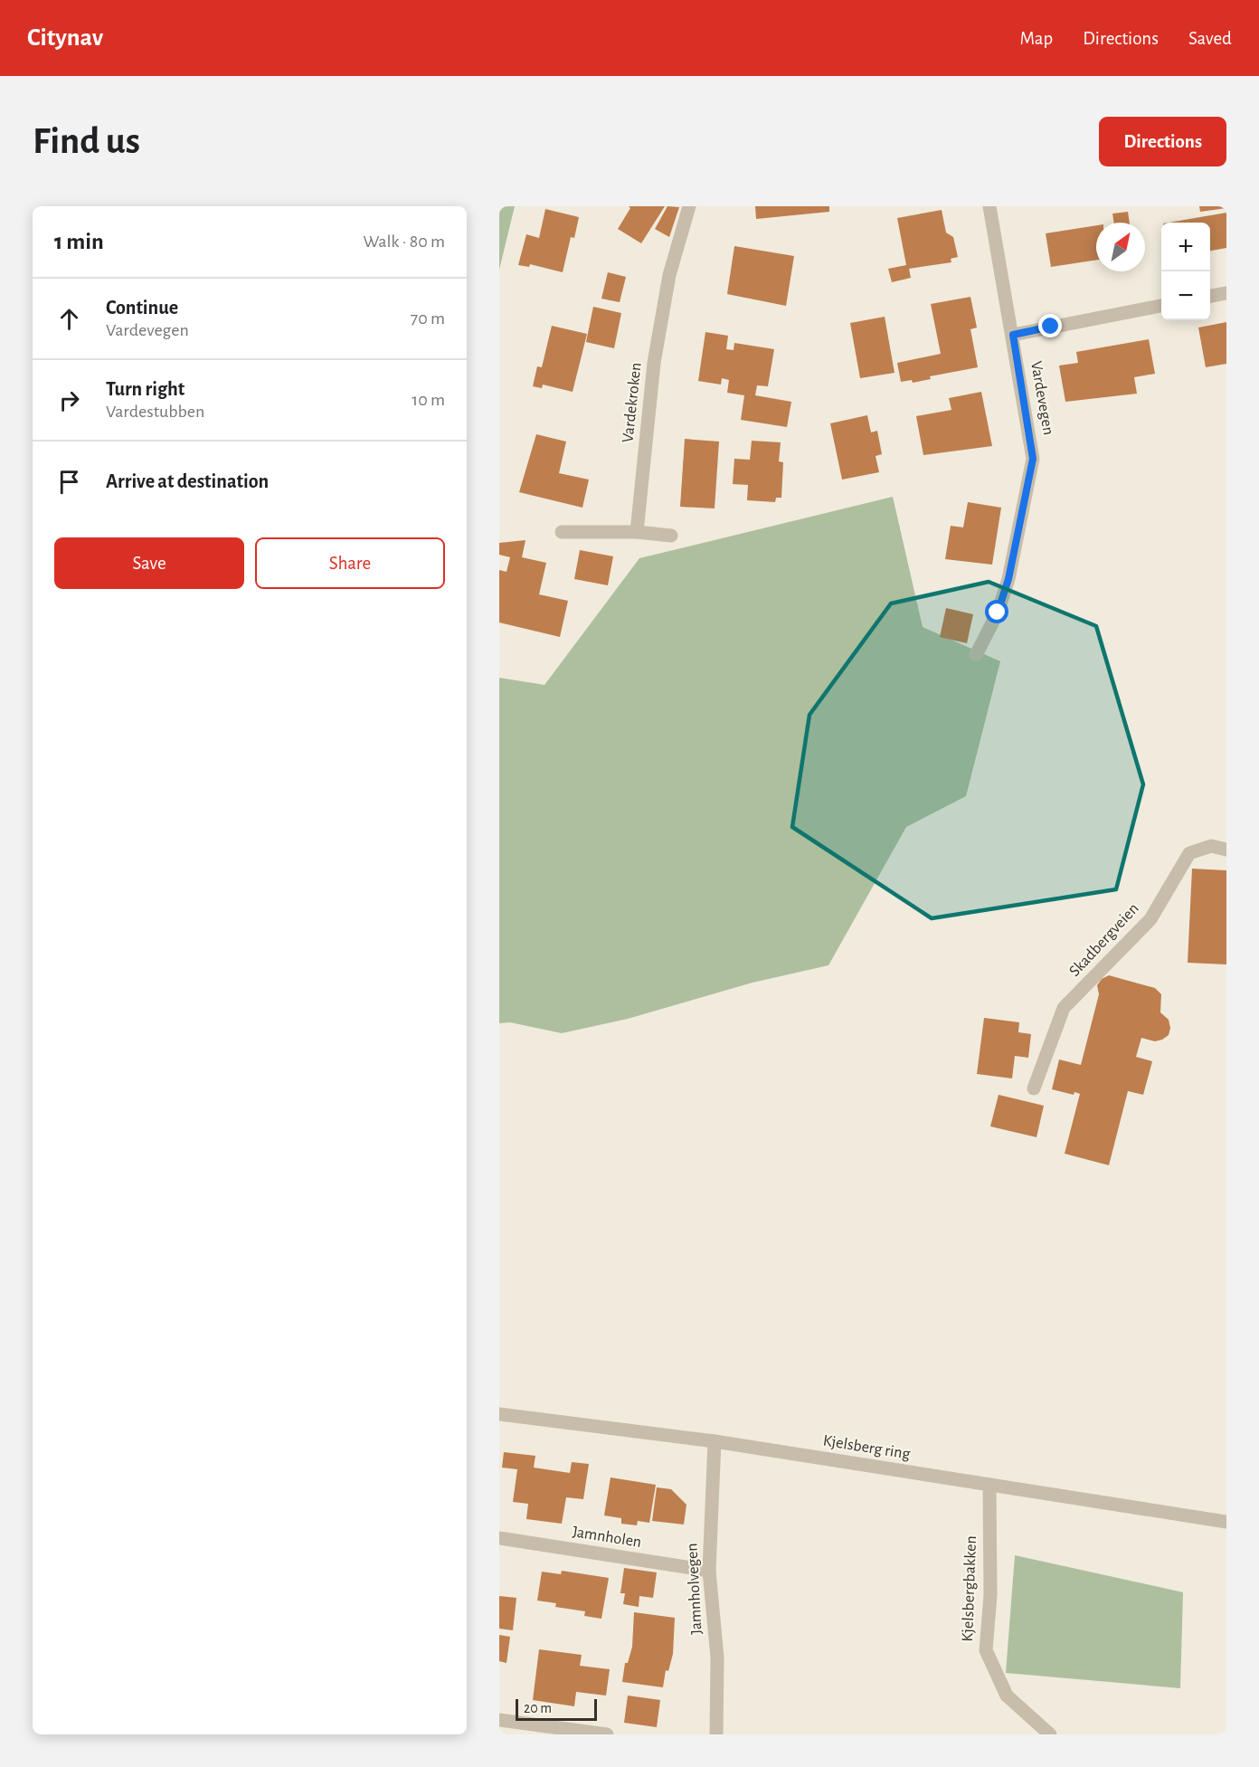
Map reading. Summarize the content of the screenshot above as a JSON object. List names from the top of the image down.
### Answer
{
  "streets": {
    "street": [
      "Vardevegen",
      "Vardekroken",
      "Skadbergveien",
      "Kjelsberg ring",
      "Jamnholen",
      "Jamnholvegen",
      "Kjelsbergbakken"
    ]
  },
  "crossings": [
    ["Kjelsberg ring", "Jamnholvegen"],
    ["Kjelsberg ring", "Kjelsbergbakken"],
    ["Jamnholen", "Jamnholvegen"]
  ],
  "scale_bar": "20 m",
  "north": "top right",
  "page": {
    "header": "Citynav",
    "nav": ["Map", "Directions", "Saved"],
    "buttons": [
      "Directions",
      ["Save", "Share"]
    ],
    "title": "Find us",
    "heading": ["1 min", "Walk · 80 m"],
    "map_buttons": ["+", "−"],
    "list": [
      ["Continue", "Vardevegen", "70 m"],
      ["Turn right", "Vardestubben", "10 m"],
      "Arrive at destination"
    ],
    "scale": "20 m"
  }
}
